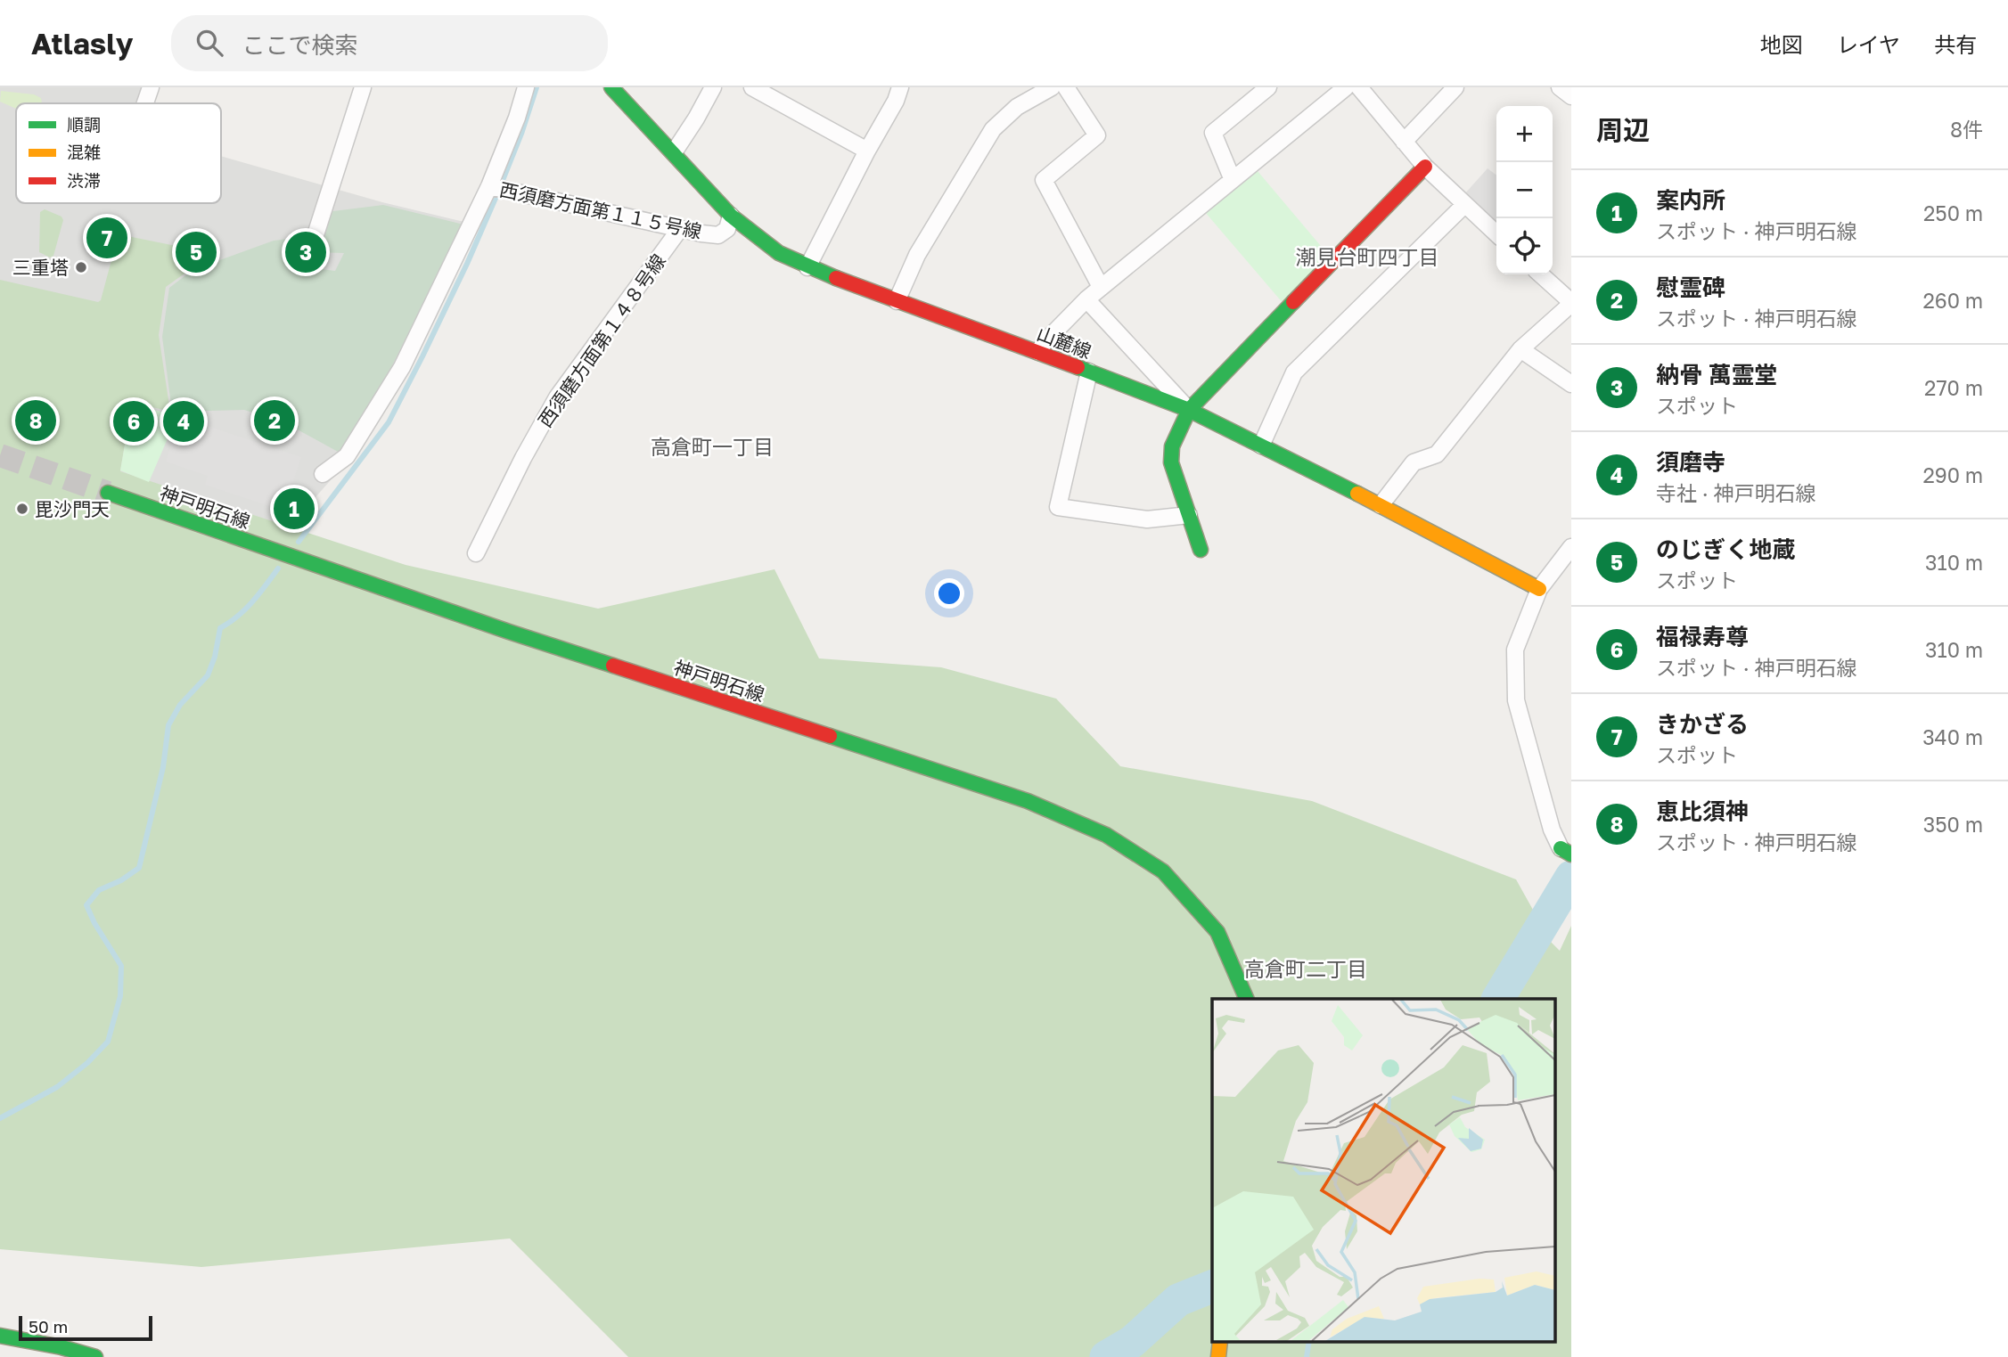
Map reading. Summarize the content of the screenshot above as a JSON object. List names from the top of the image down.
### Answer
{
  "streets": {
    "main road": ["山麓線", "神戸明石線"],
    "street": ["西須磨方面第１１５号線", "西須磨方面第１４８号線"]
  },
  "crossings": [
    ["西須磨方面第１１５号線", "西須磨方面第１４８号線"],
    ["西須磨方面第１１５号線", "山麓線"]
  ],
  "districts": ["潮見台町四丁目", "高倉町一丁目", "高倉町二丁目"],
  "places": ["三重塔", "毘沙門天"],
  "legend": ["順調", "混雑", "渋滞"],
  "scale_bar": "50 m",
  "page": {
    "header": "Atlasly",
    "search": "ここで検索",
    "nav": ["地図", "レイヤ", "共有"],
    "heading": ["周辺", "8件"],
    "map_buttons": ["+", "−"],
    "list": [
      {
        "mark": "1",
        "name": "案内所",
        "note": "スポット · 神戸明石線",
        "value": "250 m"
      },
      {
        "mark": "2",
        "name": "慰霊碑",
        "note": "スポット · 神戸明石線",
        "value": "260 m"
      },
      {
        "mark": "3",
        "name": "納骨 萬霊堂",
        "note": "スポット",
        "value": "270 m"
      },
      {
        "mark": "4",
        "name": "須磨寺",
        "note": "寺社 · 神戸明石線",
        "value": "290 m"
      },
      {
        "mark": "5",
        "name": "のじぎく地蔵",
        "note": "スポット",
        "value": "310 m"
      },
      {
        "mark": "6",
        "name": "福禄寿尊",
        "note": "スポット · 神戸明石線",
        "value": "310 m"
      },
      {
        "mark": "7",
        "name": "きかざる",
        "note": "スポット",
        "value": "340 m"
      },
      {
        "mark": "8",
        "name": "恵比須神",
        "note": "スポット · 神戸明石線",
        "value": "350 m"
      }
    ],
    "pins": [
      "7",
      "3",
      "5",
      "2",
      "8",
      "4",
      "6",
      "1"
    ],
    "scale": "50 m"
  }
}
